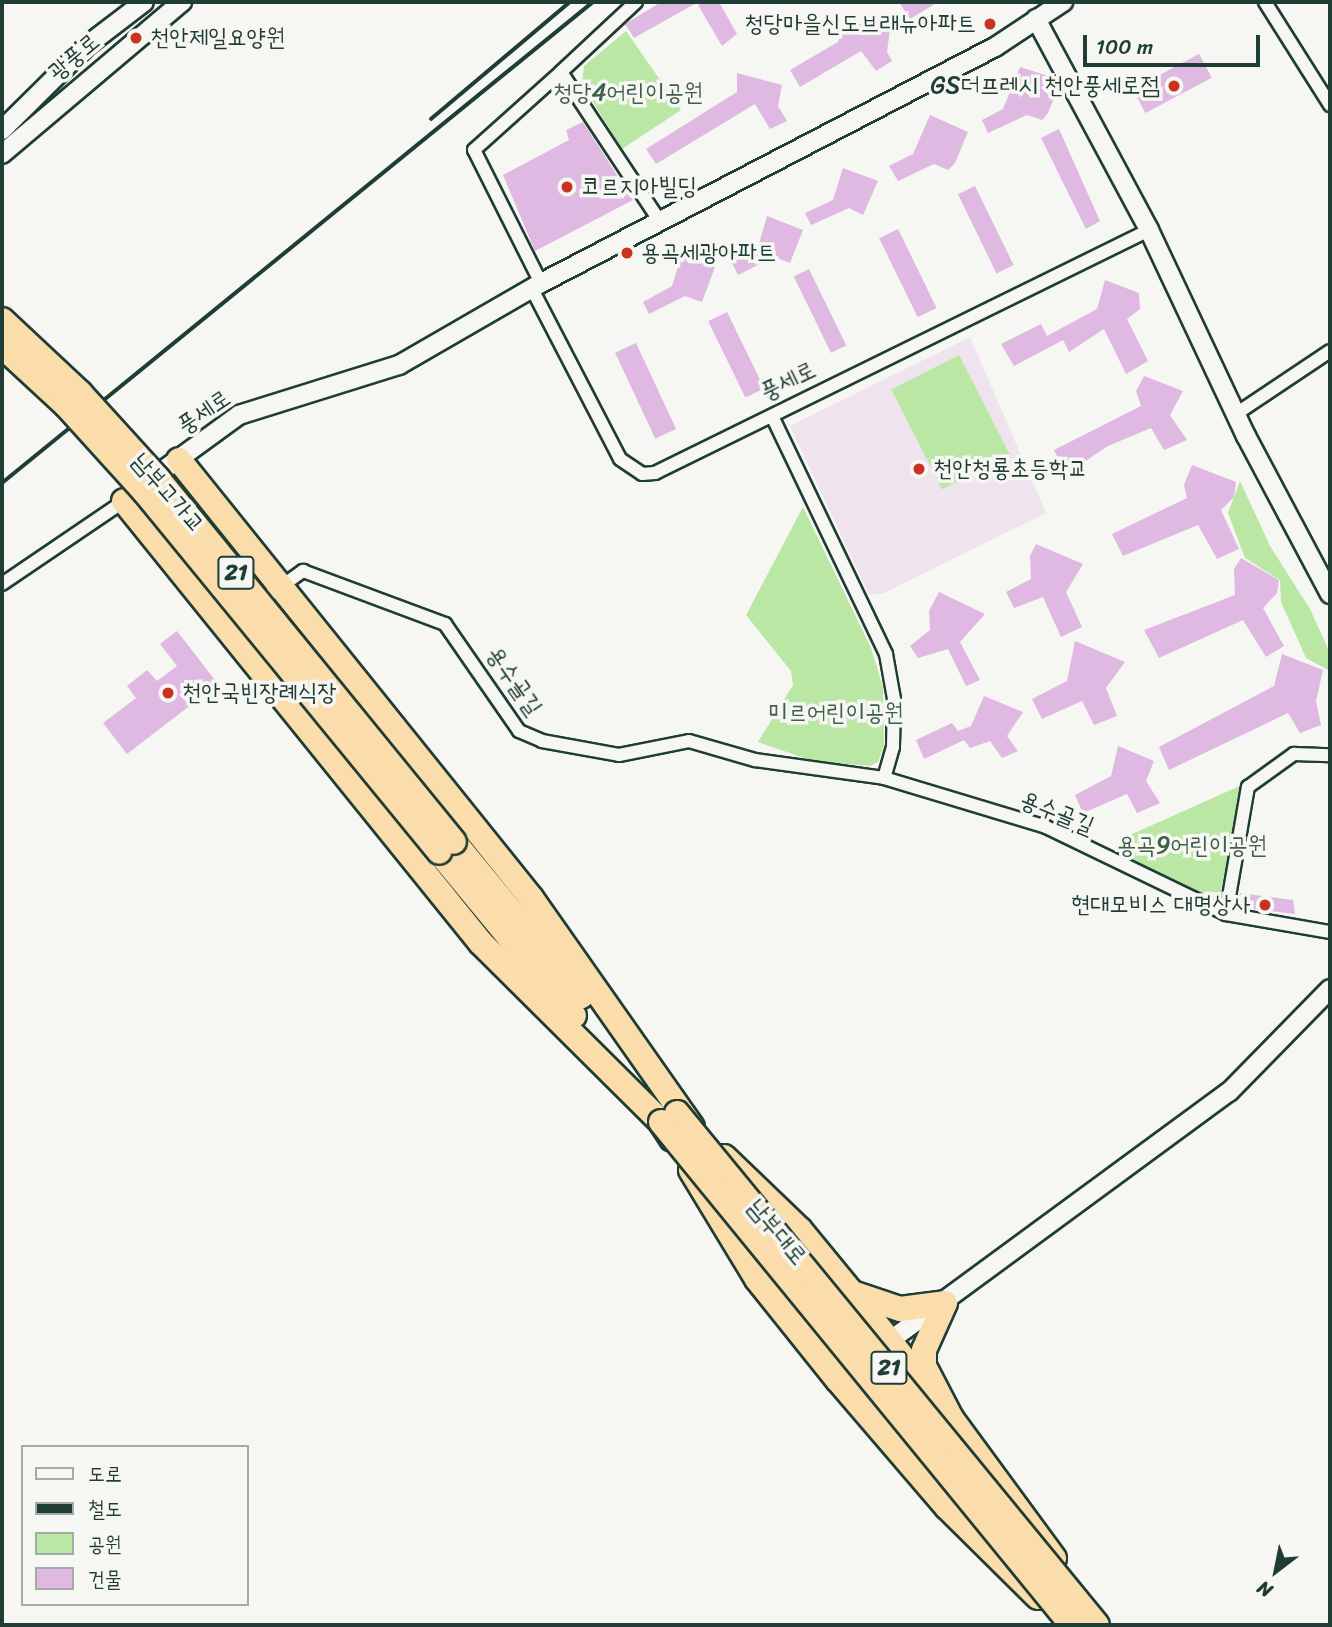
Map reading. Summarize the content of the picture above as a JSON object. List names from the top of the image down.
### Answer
{
  "streets": {
    "highway": ["남부고가교", "21", "남부대로"],
    "street": ["광풍로", "풍세로", "용수골길"]
  },
  "crossings": [
    ["남부고가교", "남부대로"]
  ],
  "parks": ["청당4어린이공원", "미르어린이공원", "용곡9어린이공원"],
  "places": [
    "청당마을신도브래뉴아파트",
    "천안제일요양원",
    "GS더프레시 천안풍세로점",
    "코르지아빌딩",
    "용곡세광아파트",
    "천안청룡초등학교",
    "천안국빈장례식장",
    "현대모비스 대명상사"
  ],
  "legend": [
    "도로",
    "철도",
    "공원",
    "건물"
  ],
  "scale_bar": "100 m",
  "north": "bottom left"
}
